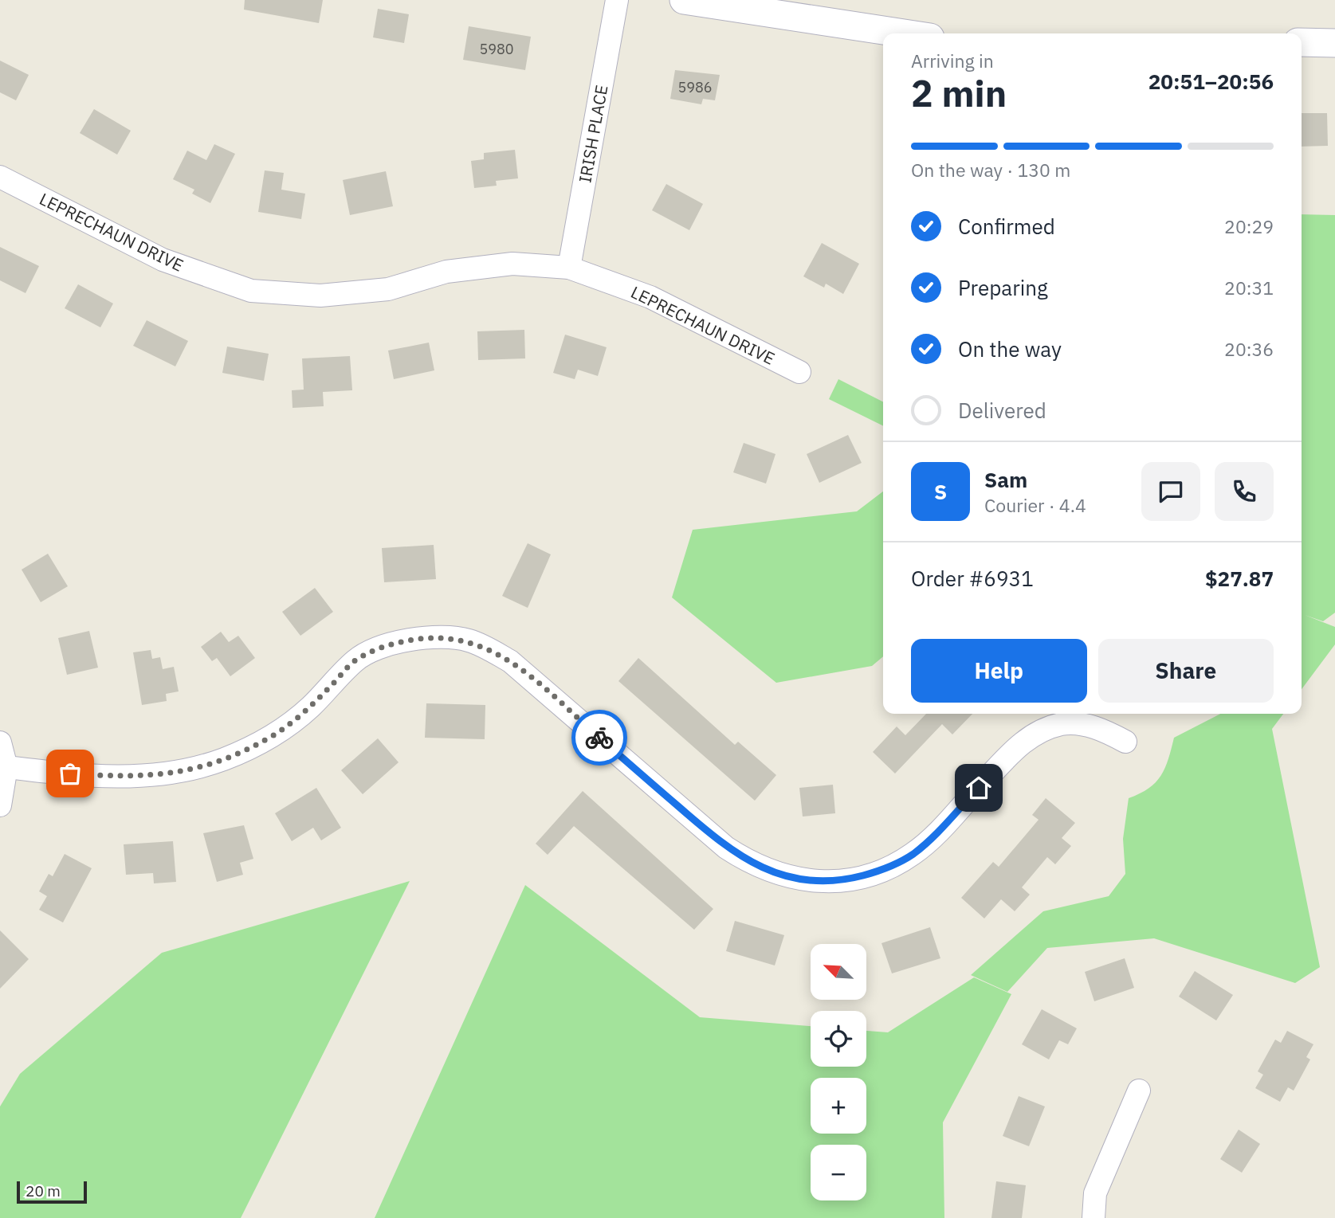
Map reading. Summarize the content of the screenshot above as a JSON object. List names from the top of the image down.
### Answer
{
  "streets": {
    "street": ["IRISH PLACE", "LEPRECHAUN DRIVE"]
  },
  "crossings": [
    ["IRISH PLACE", "LEPRECHAUN DRIVE"]
  ],
  "house_numbers": ["5980", "5986"],
  "scale_bar": "20 m",
  "north": "top left",
  "page": {
    "heading": ["2 min", "Arriving in", "20:51–20:56"],
    "panel": [
      "Sam",
      "Courier · 4.4",
      "Order #6931",
      "$27.87"
    ],
    "bar": "On the way · 130 m",
    "list": [
      ["Confirmed", "20:29"],
      ["Preparing", "20:31"],
      ["On the way", "20:36"],
      "Delivered"
    ],
    "round": "S",
    "buttons": ["Help", "Share"],
    "map_buttons": ["+", "−"],
    "scale": "20 m"
  }
}
